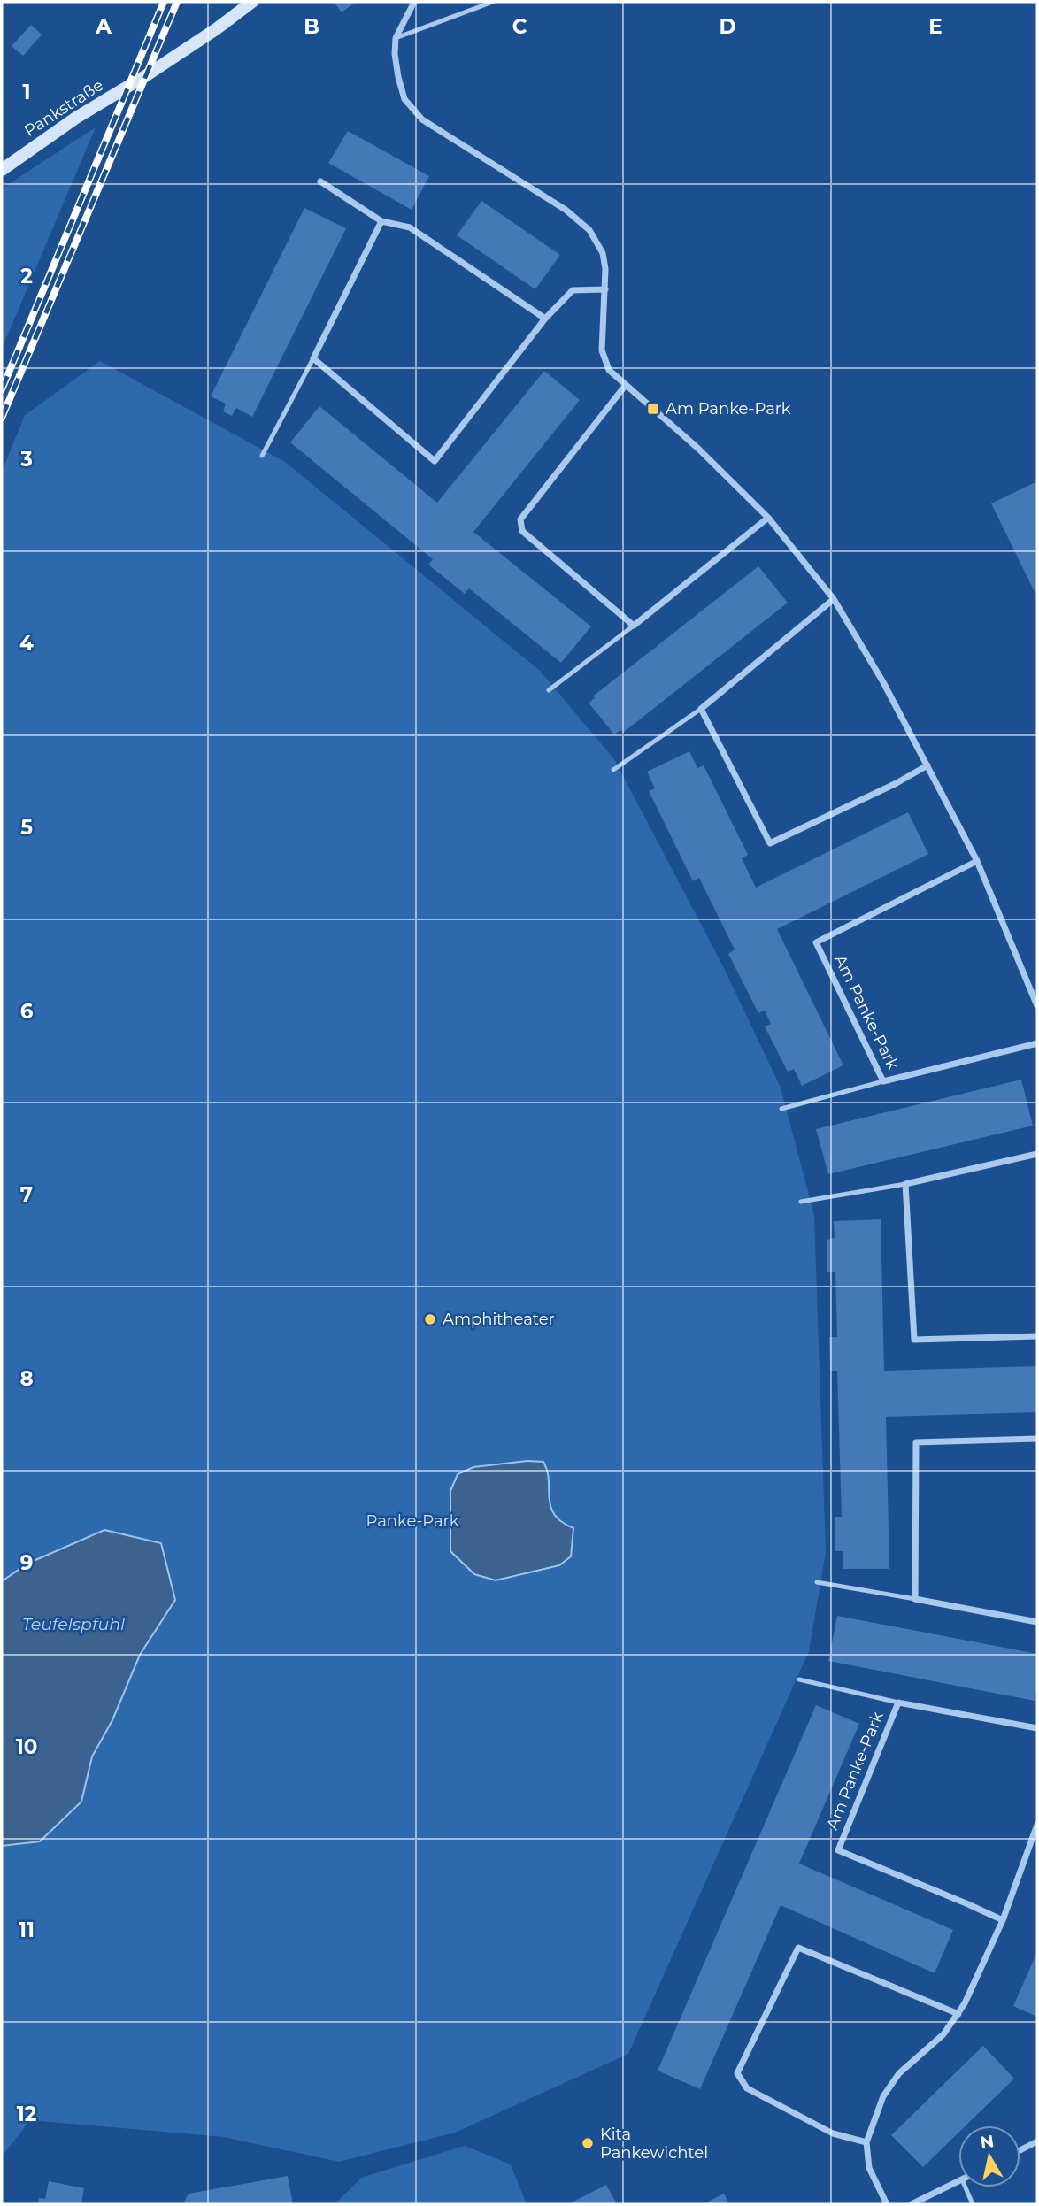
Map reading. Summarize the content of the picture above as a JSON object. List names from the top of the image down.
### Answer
{
  "streets": {
    "street": ["Pankstraße", "Am Panke-Park"]
  },
  "water": ["Teufelspfuhl"],
  "parks": ["Panke-Park"],
  "places": {
    "transit": ["Am Panke-Park"],
    "other": ["Amphitheater", "Kita Pankewichtel"]
  },
  "north": "top",
  "grid": {
    "columns": [
      "A",
      "B",
      "C",
      "D",
      "E"
    ],
    "rows": [
      "1",
      "2",
      "3",
      "4",
      "5",
      "6",
      "7",
      "8",
      "9",
      "10",
      "11",
      "12"
    ]
  }
}
